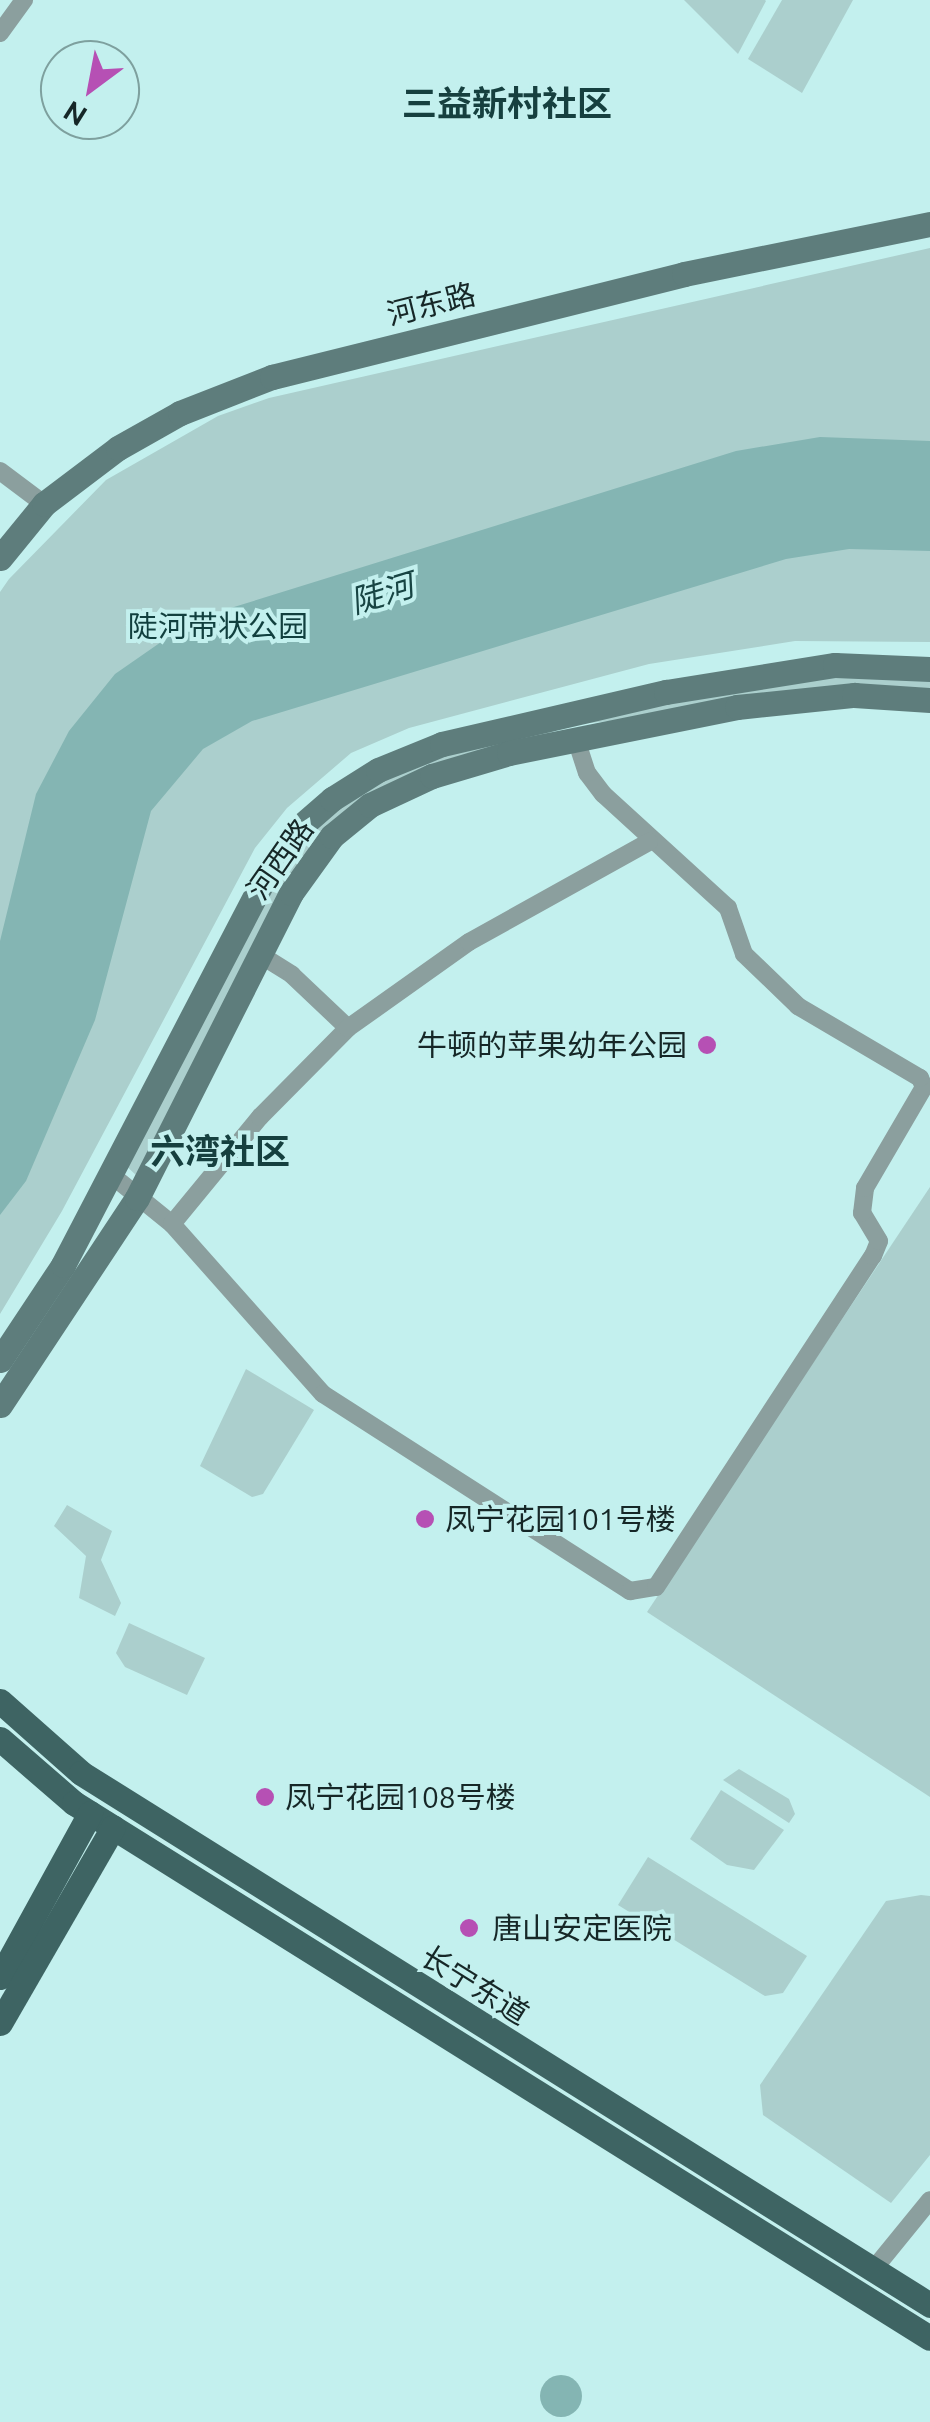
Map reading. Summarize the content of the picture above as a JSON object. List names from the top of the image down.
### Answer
{
  "streets": {
    "main road": ["河东路", "河西路", "长宁东道"]
  },
  "districts": ["三益新村社区", "六湾社区"],
  "water": ["陡河"],
  "parks": ["陡河带状公园"],
  "places": [
    "牛顿的苹果幼年公园",
    "凤宁花园101号楼",
    "凤宁花园108号楼",
    "唐山安定医院"
  ],
  "north": "bottom left"
}
